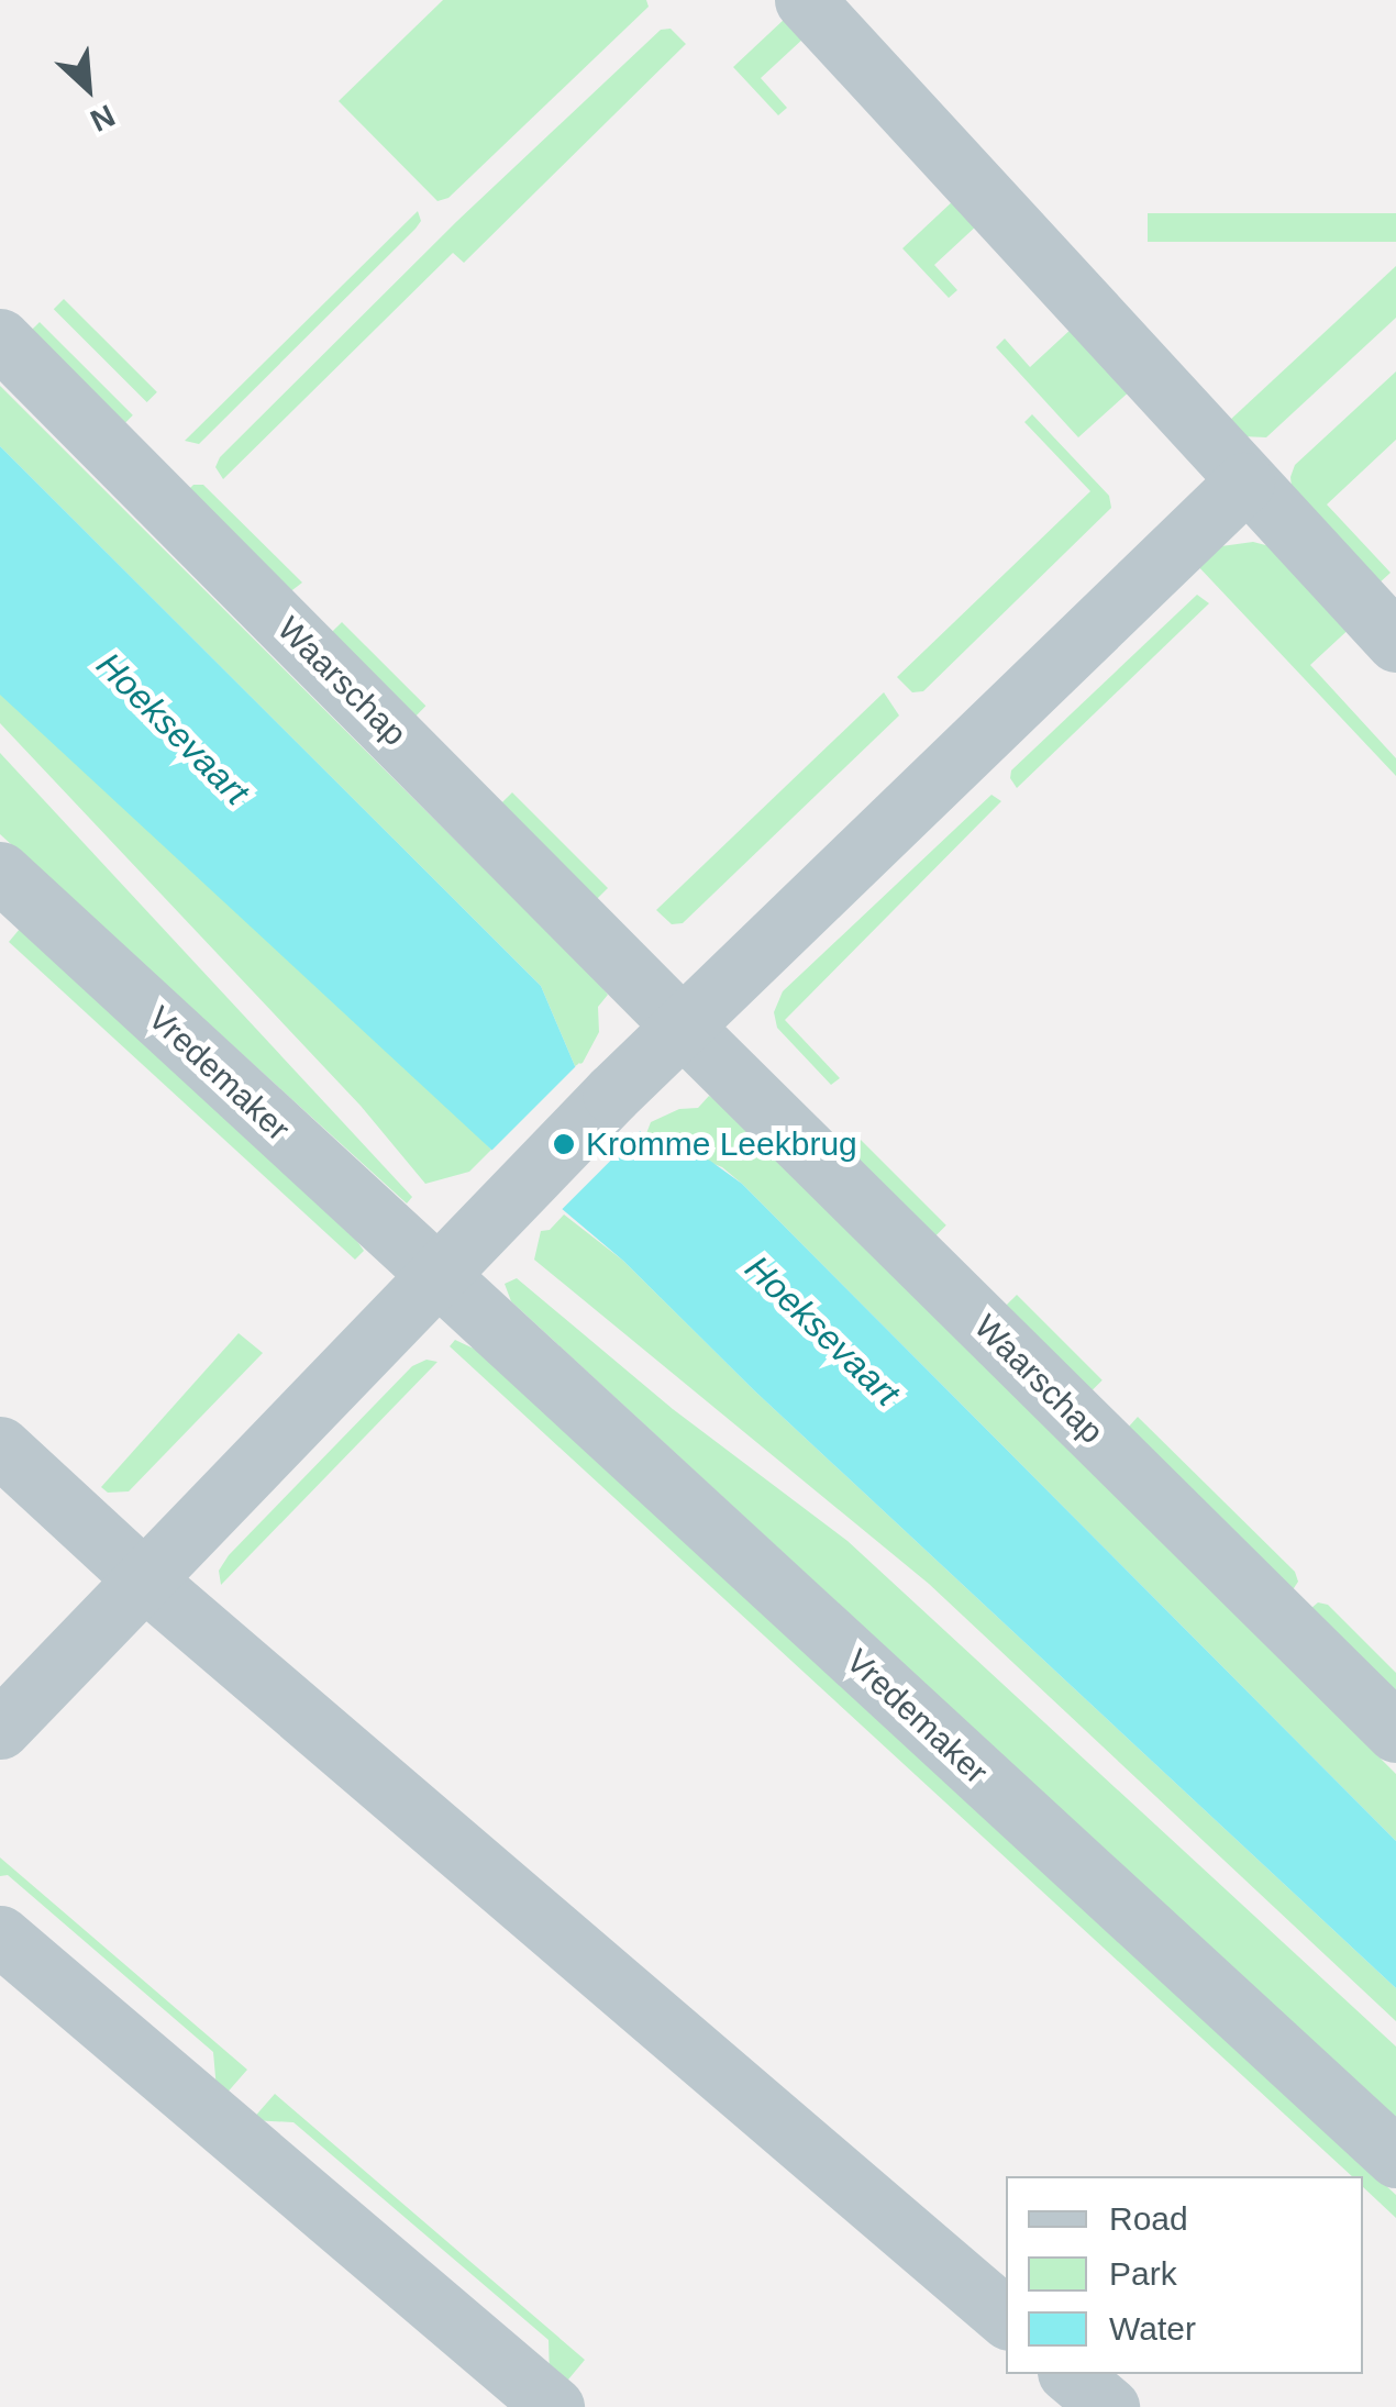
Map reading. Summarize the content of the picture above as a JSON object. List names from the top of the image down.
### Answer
{
  "streets": {
    "street": ["Waarschap", "Vredemaker"]
  },
  "water": ["Hoeksevaart"],
  "places": ["Kromme Leekbrug"],
  "legend": ["Road", "Park", "Water"],
  "north": "bottom right"
}
